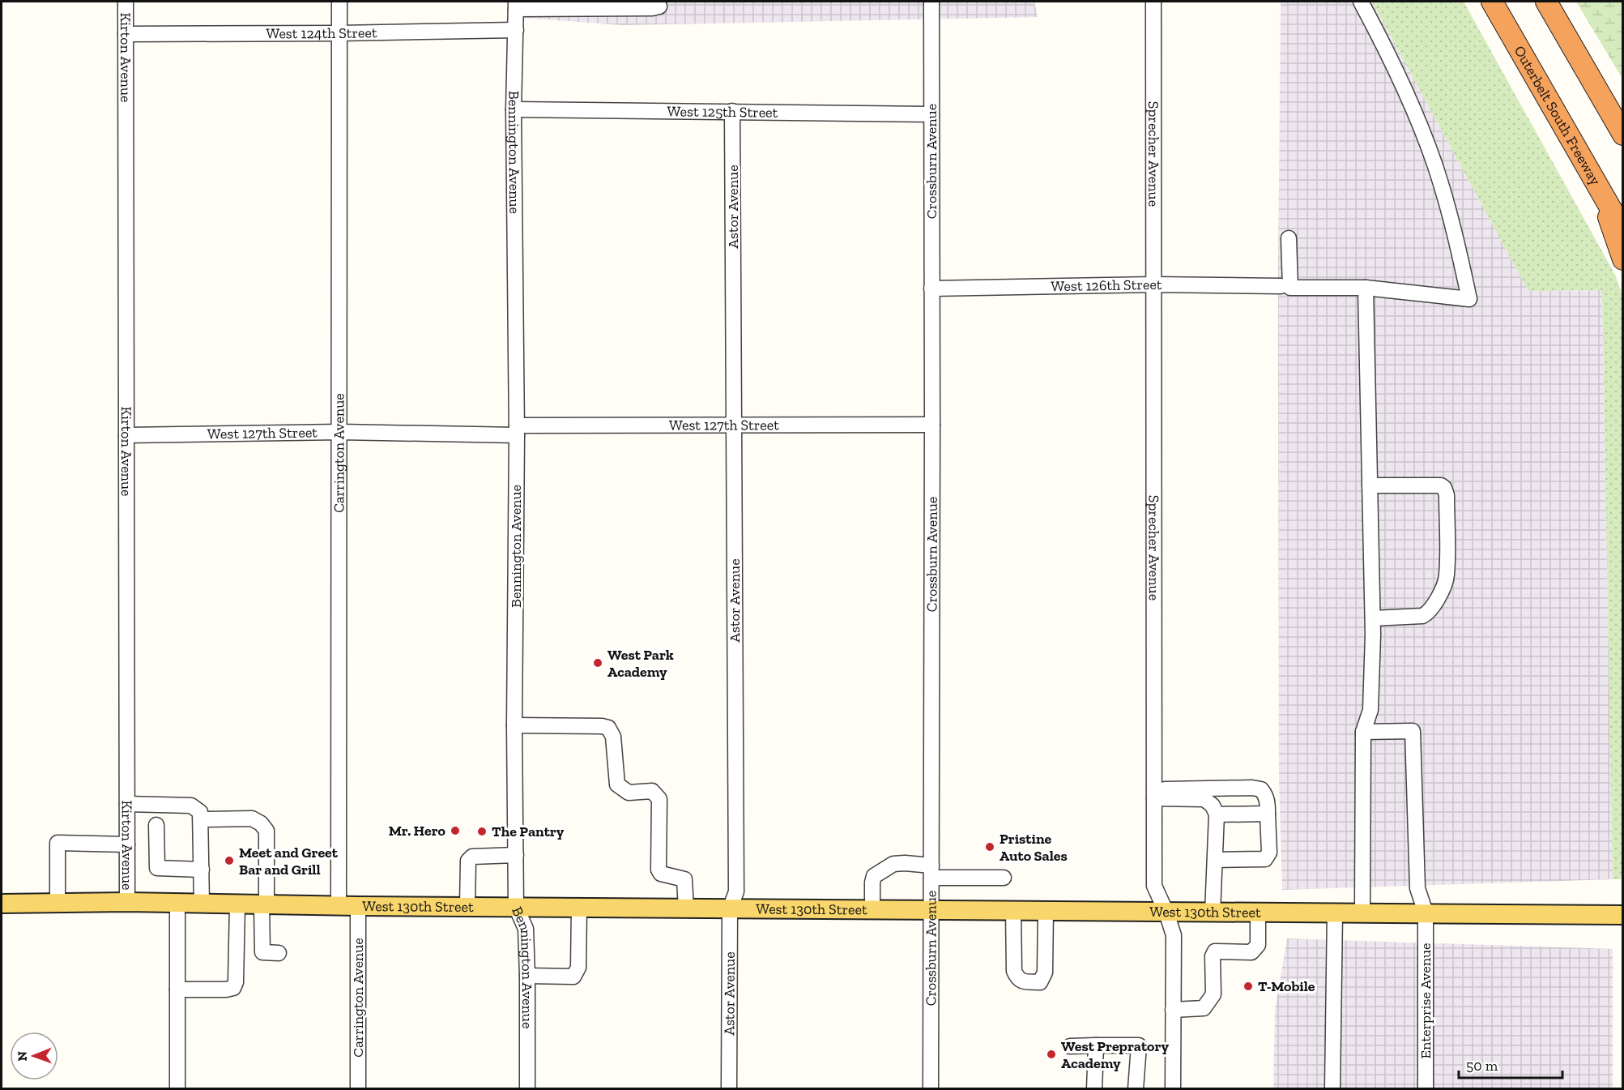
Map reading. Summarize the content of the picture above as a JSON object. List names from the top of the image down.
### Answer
{
  "streets": {
    "highway": ["Outerbelt South Freeway"],
    "main road": ["West 130th Street"],
    "street": [
      "West 124th Street",
      "Kirton Avenue",
      "West 125th Street",
      "Bennington Avenue",
      "Sprecher Avenue",
      "Crossburn Avenue",
      "Astor Avenue",
      "West 126th Street",
      "West 127th Street",
      "Carrington Avenue",
      "Enterprise Avenue"
    ]
  },
  "crossings": [
    ["West 124th Street", "Kirton Avenue"],
    ["West 124th Street", "Bennington Avenue"],
    ["West 124th Street", "Carrington Avenue"],
    ["Kirton Avenue", "West 127th Street"],
    ["Kirton Avenue", "West 130th Street"],
    ["West 125th Street", "Bennington Avenue"],
    ["West 125th Street", "Crossburn Avenue"],
    ["West 125th Street", "Astor Avenue"],
    ["Bennington Avenue", "West 127th Street"],
    ["Bennington Avenue", "West 130th Street"],
    ["Sprecher Avenue", "West 126th Street"],
    ["Sprecher Avenue", "West 130th Street"],
    ["Crossburn Avenue", "West 126th Street"],
    ["Crossburn Avenue", "West 127th Street"],
    ["Crossburn Avenue", "West 130th Street"],
    ["Astor Avenue", "West 127th Street"],
    ["Astor Avenue", "West 130th Street"],
    ["West 127th Street", "Carrington Avenue"],
    ["Carrington Avenue", "West 130th Street"],
    ["West 130th Street", "Enterprise Avenue"]
  ],
  "places": [
    "West Park Academy",
    "Mr. Hero",
    "The Pantry",
    "Pristine Auto Sales",
    "Meet and Greet Bar and Grill",
    "T-Mobile",
    "West Prepratory Academy"
  ],
  "scale_bar": "50 m",
  "north": "left"
}
